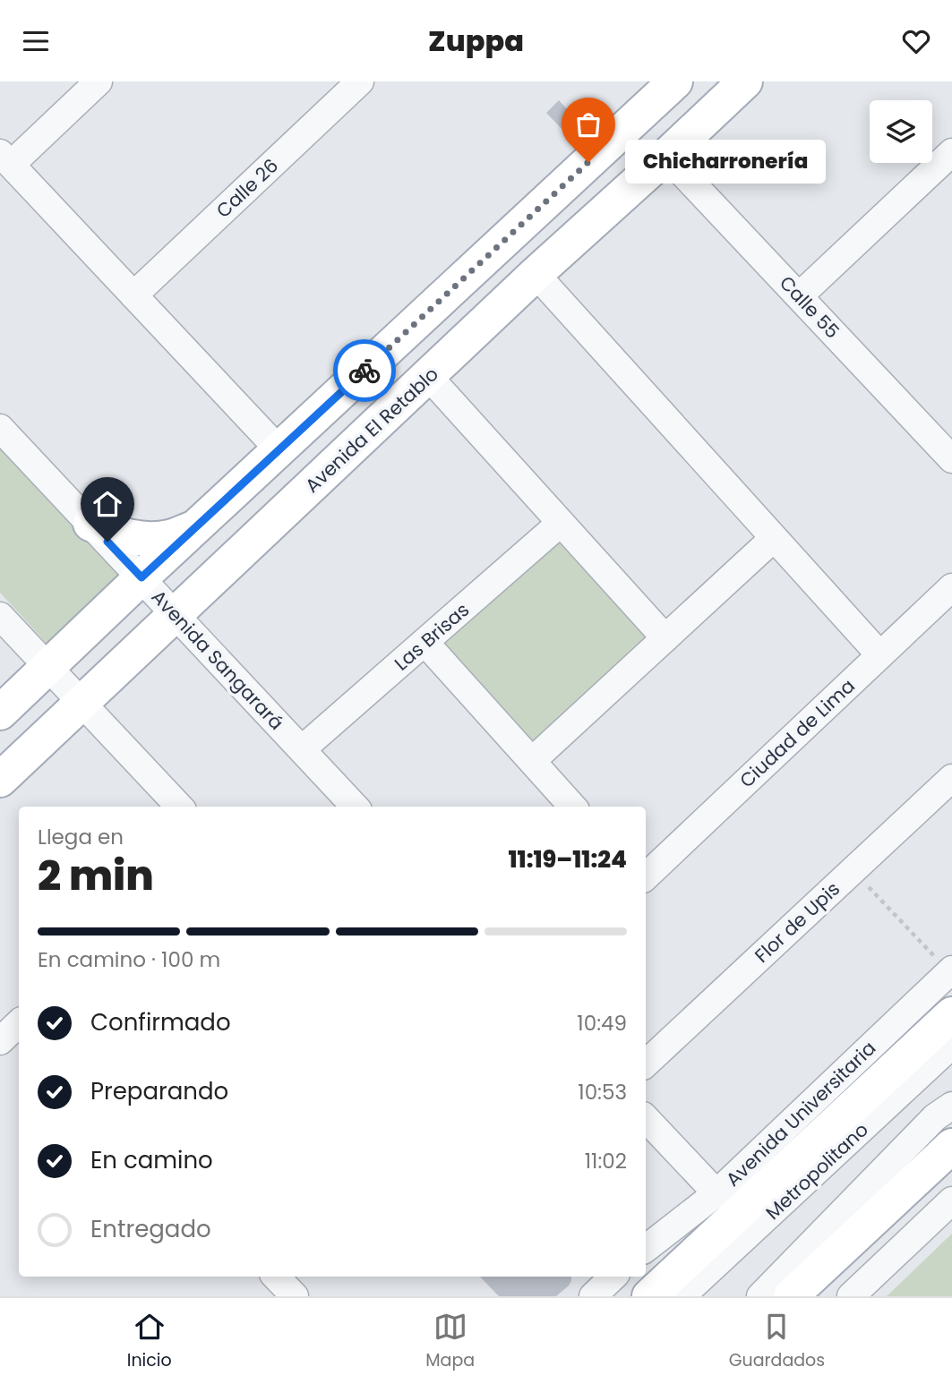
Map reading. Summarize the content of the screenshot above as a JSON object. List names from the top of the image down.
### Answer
{
  "streets": {
    "main road": ["Avenida El Retablo", "Avenida Universitaria"],
    "street": [
      "Calle 26",
      "Calle 55",
      "Las Brisas",
      "Avenida Sangarará",
      "Ciudad de Lima",
      "Flor de Upis",
      "Metropolitano"
    ]
  },
  "crossings": [
    ["Calle 55", "Avenida El Retablo"],
    ["Avenida El Retablo", "Avenida Sangarará"],
    ["Las Brisas", "Avenida Sangarará"]
  ],
  "places": ["Chicharronería"],
  "page": {
    "header": "Zuppa",
    "bubble": "Chicharronería",
    "heading": ["2 min", "Llega en", "11:19–11:24"],
    "bar": "En camino · 100 m",
    "list": [
      ["Confirmado", "10:49"],
      ["Preparando", "10:53"],
      ["En camino", "11:02"],
      "Entregado"
    ],
    "tabs": ["Inicio", "Mapa", "Guardados"]
  }
}
